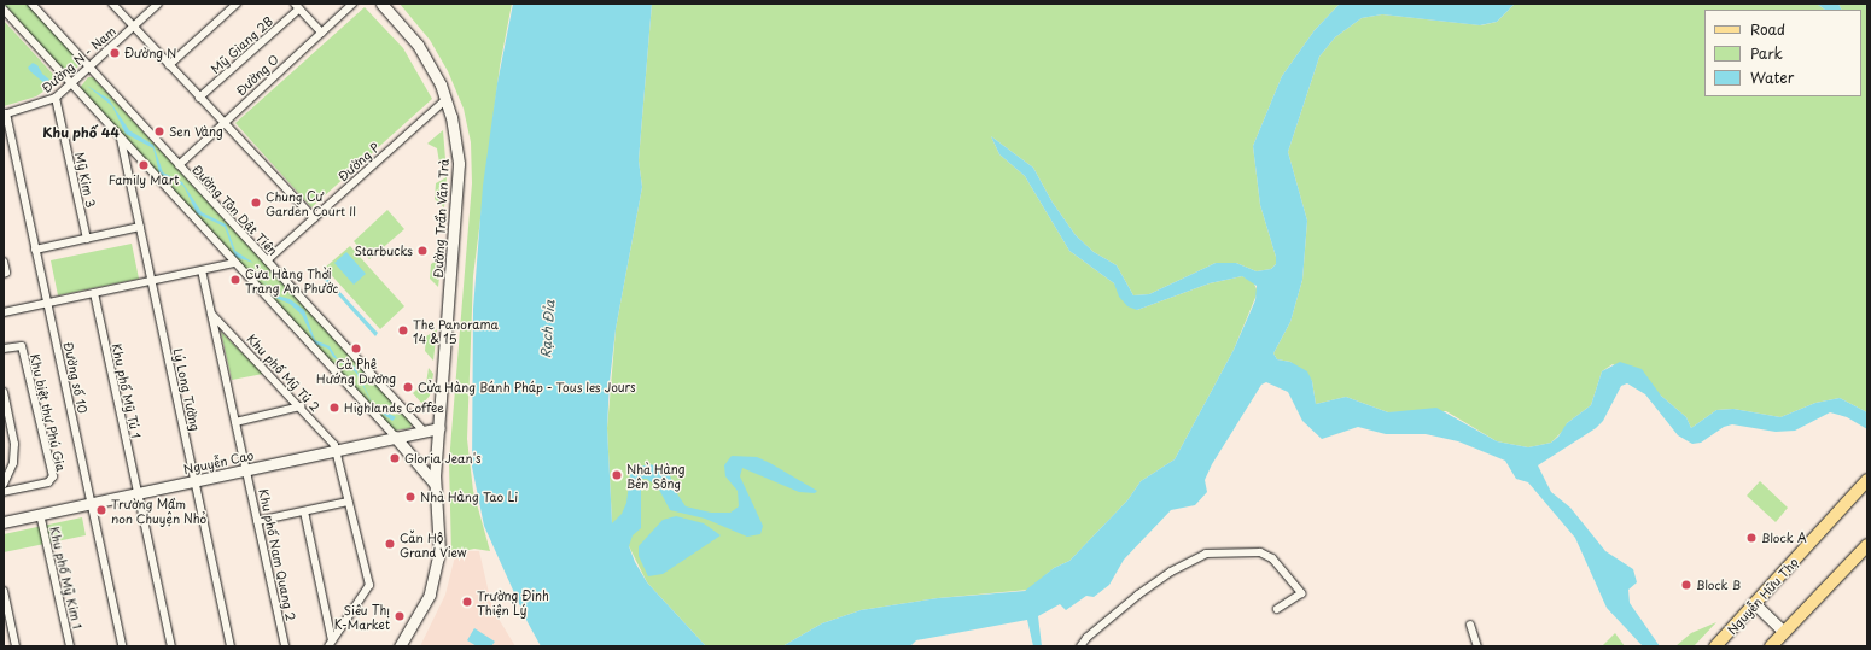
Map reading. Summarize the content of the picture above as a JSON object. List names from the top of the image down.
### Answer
{
  "streets": {
    "main road": ["Đường Trần Văn Trà", "Nguyễn Cao", "Nguyễn Hữu Thọ"],
    "street": [
      "Mỹ Giang 2B",
      "Đường N - Nam",
      "Đường O",
      "Đường P",
      "Mỹ Kim 3",
      "Đường Tôn Dật Tiên",
      "Khu phố Mỹ Tú 2",
      "Đường số 10",
      "Lý Long Tường",
      "Khu phố Mỹ Tú 1",
      "Khu biệt thự Phú Gia",
      "Khu phố Nam Quang 2",
      "Khu phố Mỹ Kim 1"
    ]
  },
  "crossings": [
    ["Đường N - Nam", "Mỹ Kim 3"],
    ["Đường N - Nam", "Đường Tôn Dật Tiên"],
    ["Đường N - Nam", "Đường số 10"],
    ["Đường O", "Đường Tôn Dật Tiên"],
    ["Đường P", "Đường Tôn Dật Tiên"],
    ["Đường P", "Đường Trần Văn Trà"],
    ["Đường Tôn Dật Tiên", "Nguyễn Cao"],
    ["Đường Trần Văn Trà", "Nguyễn Cao"],
    ["Khu phố Mỹ Tú 2", "Nguyễn Cao"],
    ["Khu phố Mỹ Tú 2", "Khu phố Nam Quang 2"],
    ["Đường số 10", "Nguyễn Cao"],
    ["Lý Long Tường", "Nguyễn Cao"],
    ["Khu phố Mỹ Tú 1", "Nguyễn Cao"],
    ["Nguyễn Cao", "Khu phố Nam Quang 2"],
    ["Nguyễn Cao", "Khu phố Mỹ Kim 1"]
  ],
  "districts": ["Khu phố 44"],
  "water": ["Rạch Đỉa"],
  "places": [
    "Đường N",
    "Sen Vàng",
    "Family Mart",
    "Chung Cư Garden Court II",
    "Starbucks",
    "Cửa Hàng Thời Trang An Phước",
    "The Panorama 14 & 15",
    "Cà Phê Hướng Dương",
    "Cửa Hàng Bánh Pháp - Tous les Jours",
    "Highlands Coffee",
    "Gloria Jean's",
    "Nhà Hàng Bên Sông",
    "Nhà Hàng Tao Li",
    "Trường Mầm non Chuyện Nhỏ",
    "Block A",
    "Căn Hộ Grand View",
    "Block B",
    "Trường Đinh Thiện Lý",
    "Siêu Thị K-Market"
  ],
  "legend": ["Road", "Park", "Water"]
}
